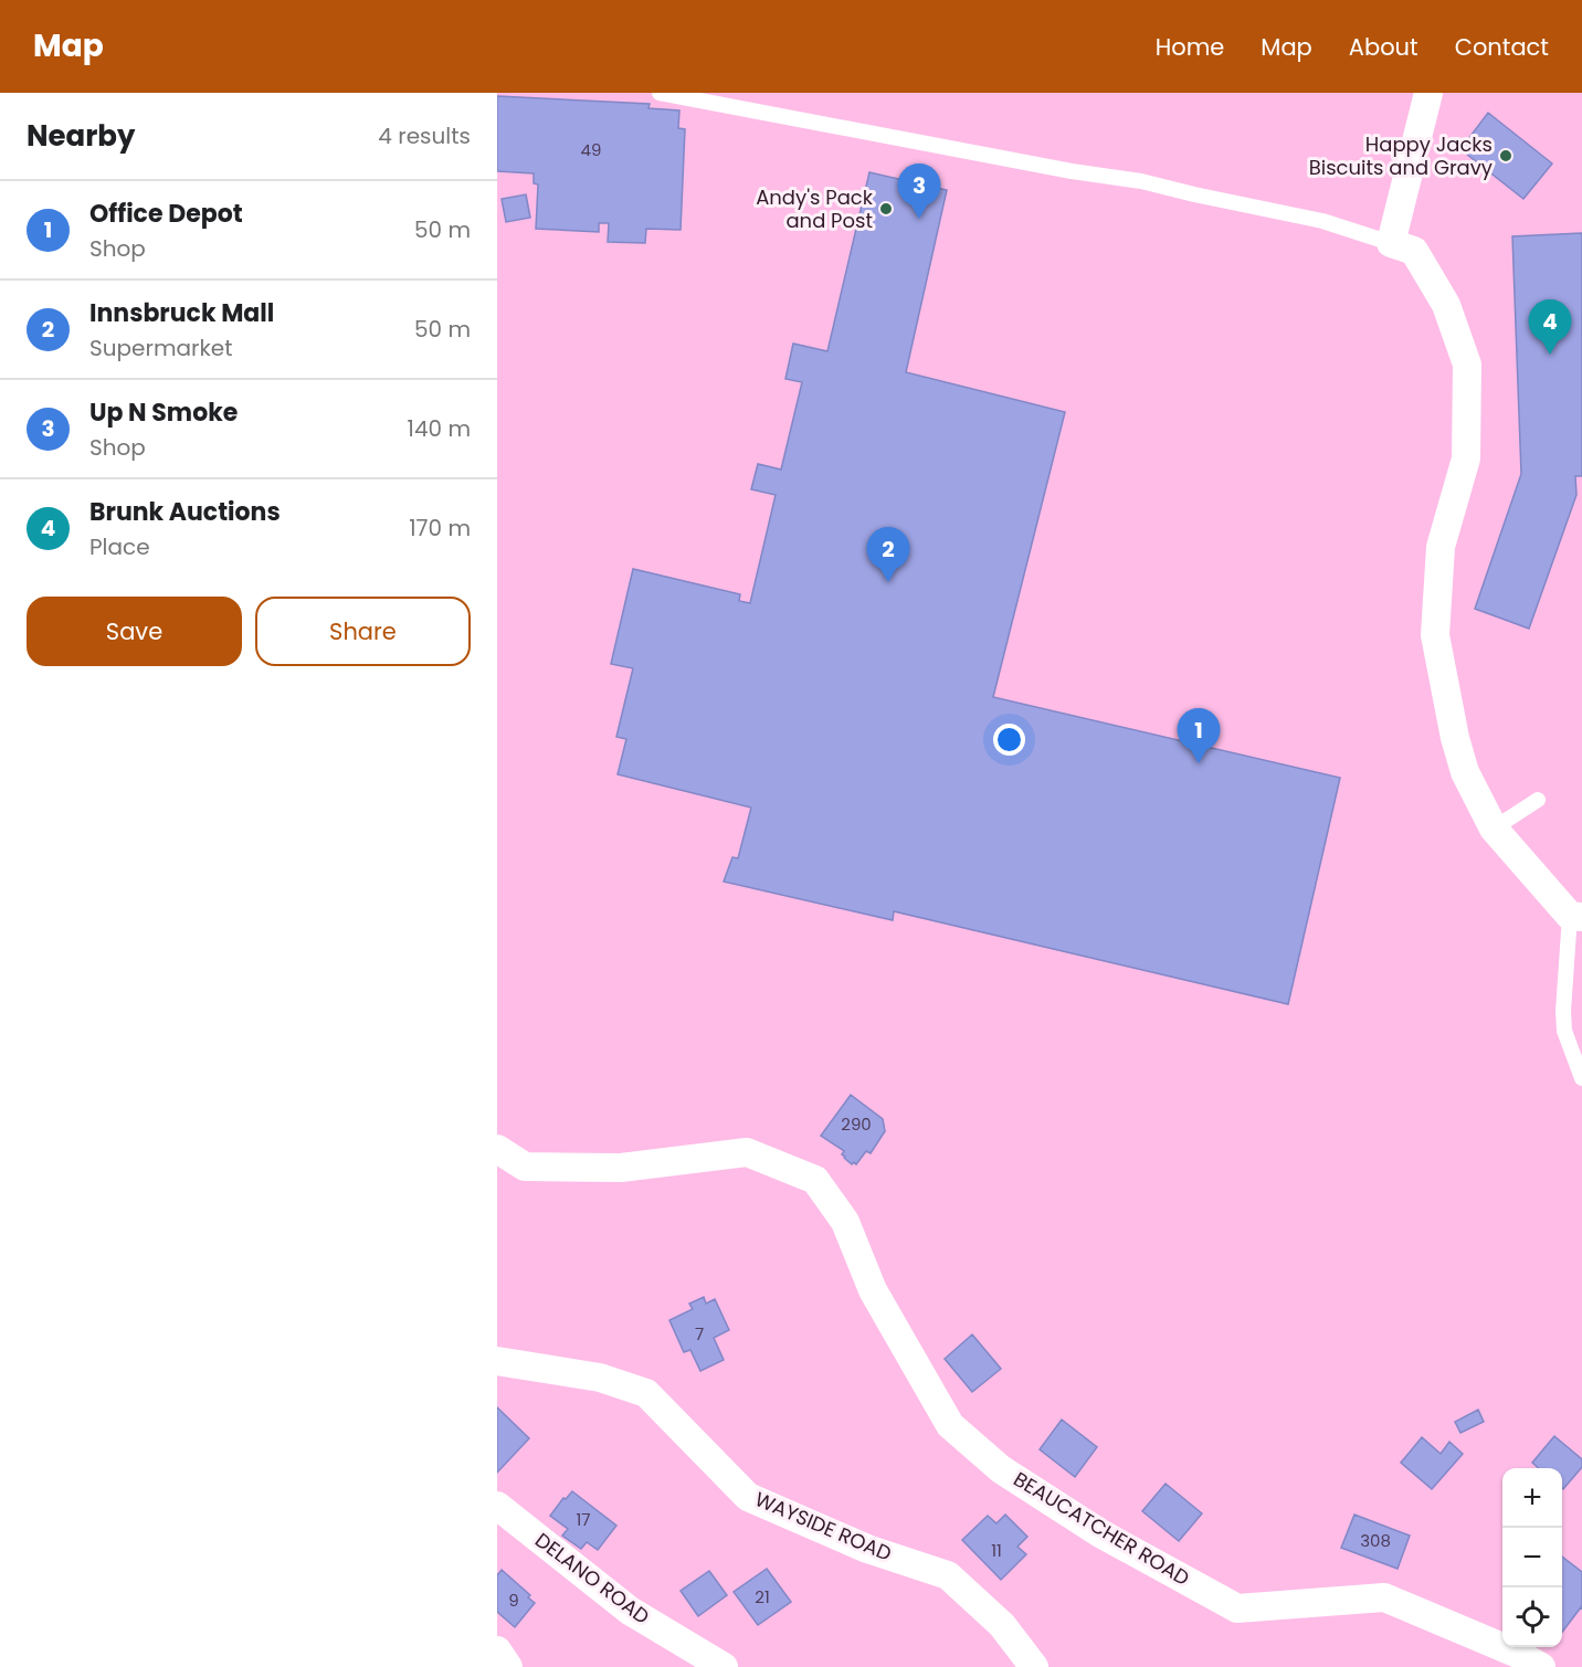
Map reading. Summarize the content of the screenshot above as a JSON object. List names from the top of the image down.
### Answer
{
  "streets": {
    "street": ["WAYSIDE ROAD", "BEAUCATCHER ROAD", "DELANO ROAD"]
  },
  "places": ["Happy Jacks Biscuits and Gravy", "Andy's Pack and Post"],
  "house_numbers": [
    "49",
    "290",
    "7",
    "17",
    "308",
    "11",
    "21",
    "9"
  ],
  "page": {
    "header": "Map",
    "nav": [
      "Home",
      "Map",
      "About",
      "Contact"
    ],
    "heading": ["Nearby", "4 results"],
    "pins": [
      "3",
      "4",
      "2",
      "1"
    ],
    "list": [
      {
        "mark": "1",
        "name": "Office Depot",
        "note": "Shop",
        "value": "50 m"
      },
      {
        "mark": "2",
        "name": "Innsbruck Mall",
        "note": "Supermarket",
        "value": "50 m"
      },
      {
        "mark": "3",
        "name": "Up N Smoke",
        "note": "Shop",
        "value": "140 m"
      },
      {
        "mark": "4",
        "name": "Brunk Auctions",
        "note": "Place",
        "value": "170 m"
      }
    ],
    "buttons": ["Save", "Share"],
    "map_buttons": ["+", "−"]
  }
}
